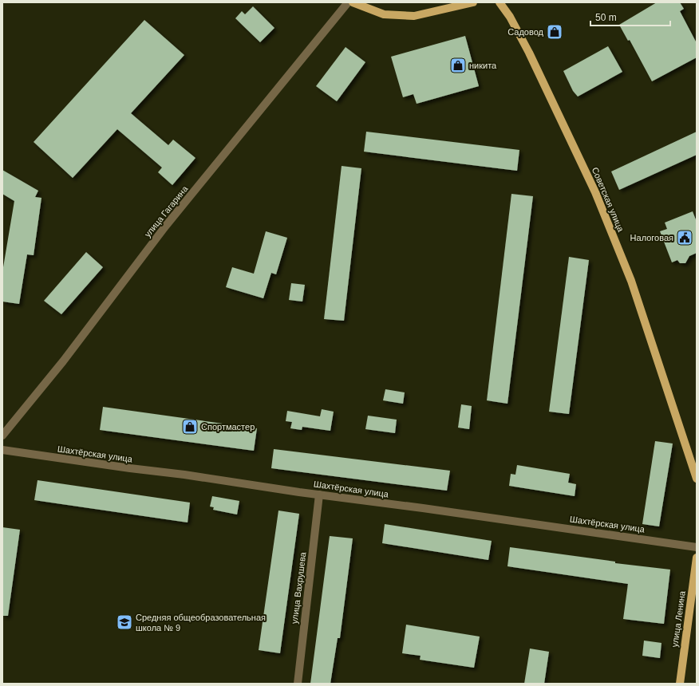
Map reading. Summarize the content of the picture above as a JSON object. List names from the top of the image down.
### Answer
{
  "streets": {
    "main road": ["Советская улица", "улица Ленина"],
    "street": ["улица Гагарина", "Шахтёрская улица", "улица Вахрушева"]
  },
  "crossings": [
    ["Шахтёрская улица", "улица Вахрушева"]
  ],
  "places": {
    "shop": ["Садовод", "никита", "Спортмастер"],
    "public building": ["Налоговая"],
    "school or university": ["Средняя общеобразовательная школа № 9"]
  },
  "scale_bar": "50 m"
}
